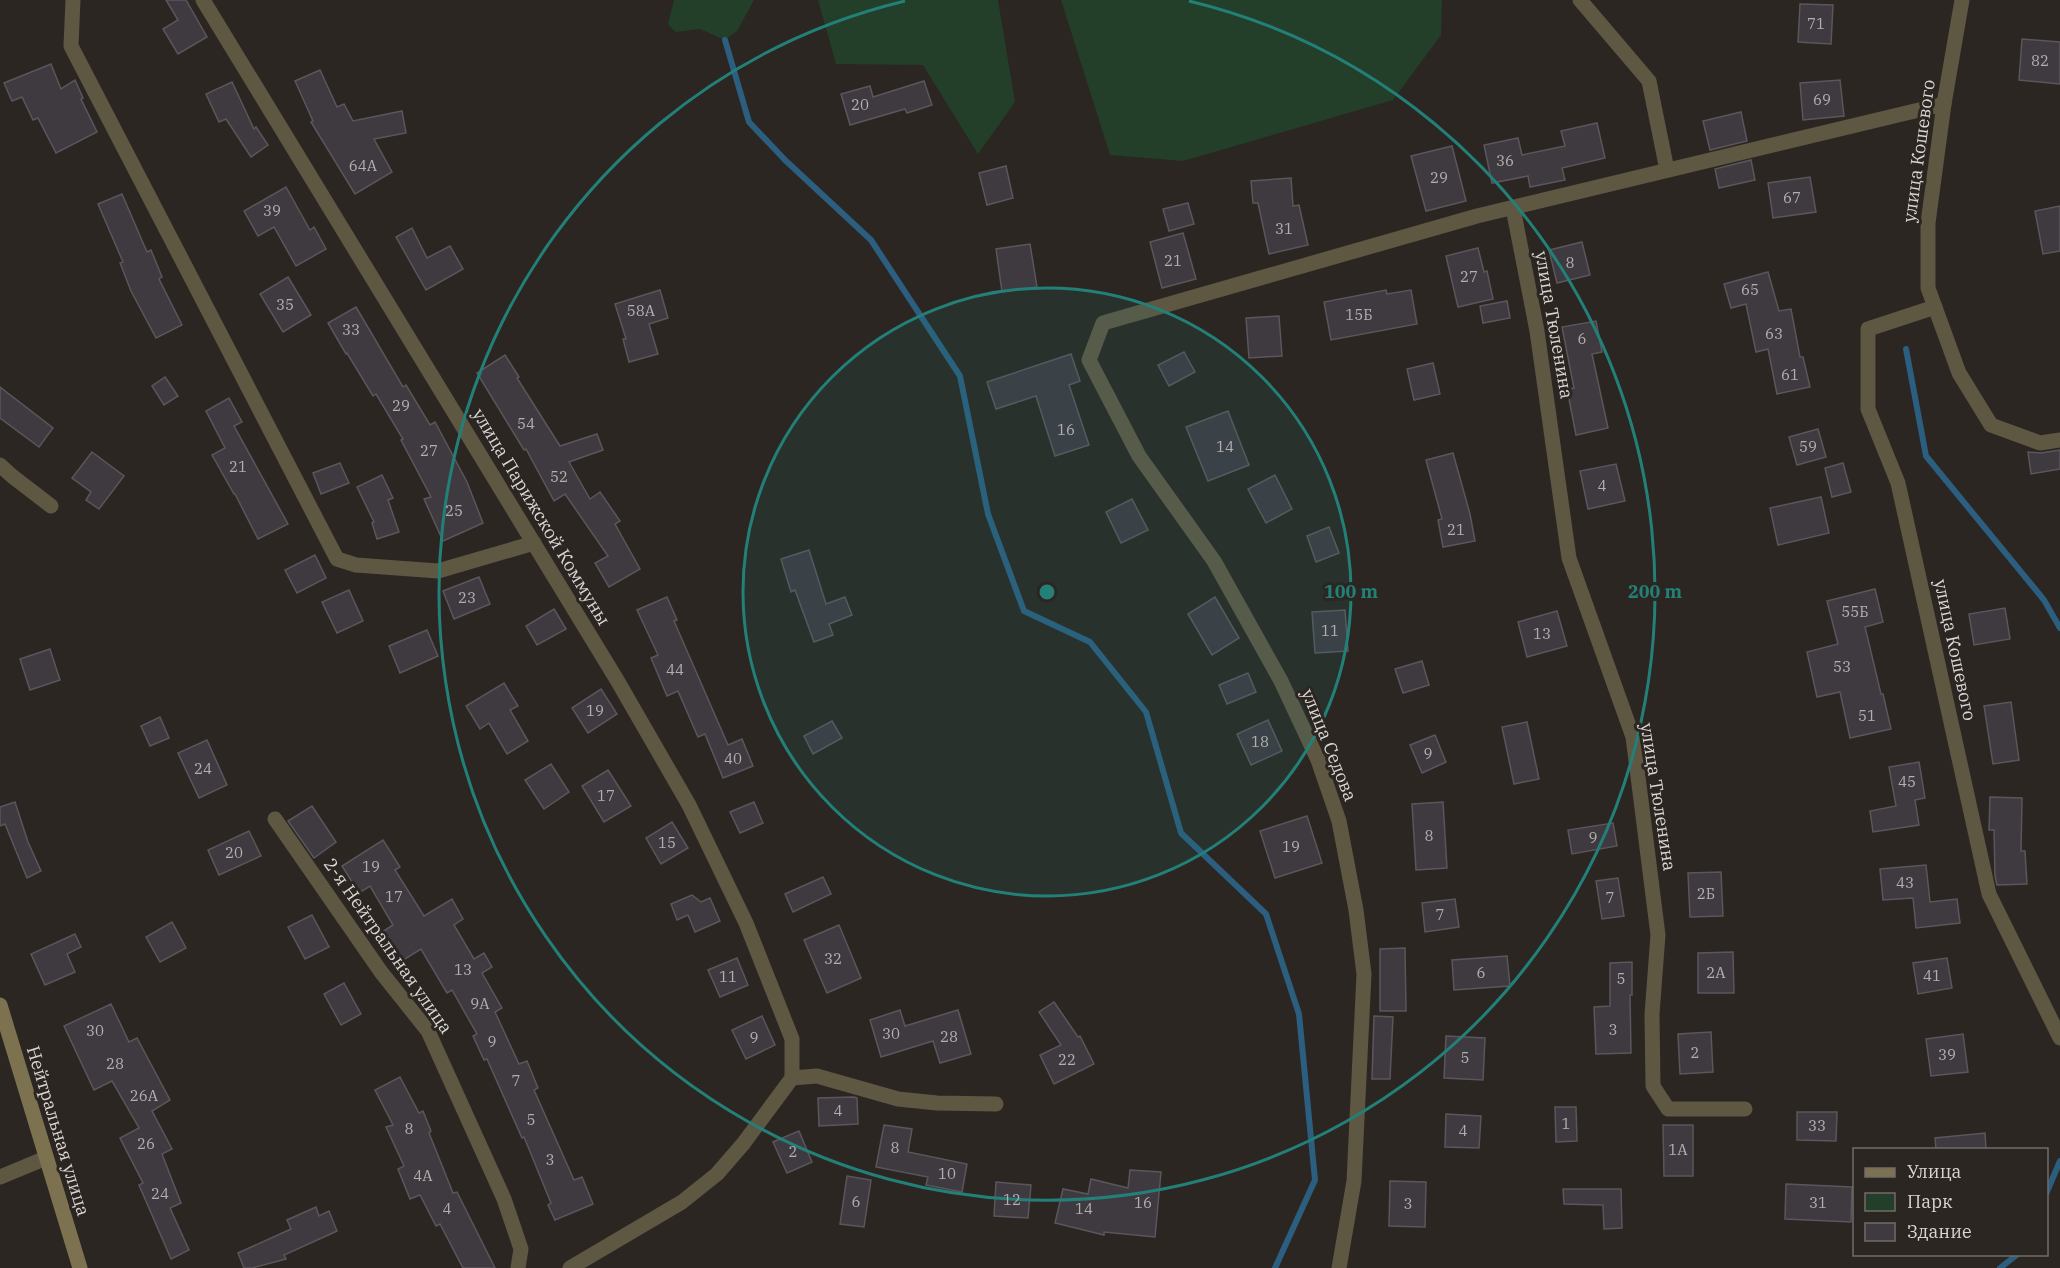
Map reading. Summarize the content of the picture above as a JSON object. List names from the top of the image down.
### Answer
{
  "streets": {
    "main road": ["Нейтральная улица"],
    "street": [
      "улица Кошевого",
      "улица Тюленина",
      "улица Парижской Коммуны",
      "улица Седова",
      "2-я Нейтральная улица"
    ]
  },
  "crossings": [
    ["улица Тюленина", "улица Седова"]
  ],
  "house_numbers": [
    "71",
    "82",
    "69",
    "20",
    "36",
    "64А",
    "29",
    "67",
    "39",
    "31",
    "21",
    "8",
    "27",
    "65",
    "35",
    "58А",
    "15Б",
    "33",
    "63",
    "6",
    "61",
    "29",
    "54",
    "16",
    "14",
    "59",
    "27",
    "21",
    "52",
    "4",
    "25",
    "21",
    "23",
    "55Б",
    "11",
    "13",
    "53",
    "44",
    "19",
    "51",
    "18",
    "9",
    "40",
    "24",
    "45",
    "17",
    "8",
    "9",
    "15",
    "19",
    "20",
    "19",
    "43",
    "2Б",
    "17",
    "7",
    "7",
    "32",
    "13",
    "6",
    "2А",
    "41",
    "11",
    "5",
    "9А",
    "3",
    "30",
    "30",
    "28",
    "9",
    "9",
    "2",
    "39",
    "5",
    "22",
    "28",
    "7",
    "26А",
    "4",
    "5",
    "1",
    "33",
    "8",
    "4",
    "26",
    "8",
    "1А",
    "2",
    "3",
    "10",
    "4А",
    "24",
    "12",
    "6",
    "16",
    "31",
    "3",
    "4",
    "14"
  ],
  "legend": ["Улица", "Парк", "Здание"],
  "rings": ["100 m", "200 m"]
}
